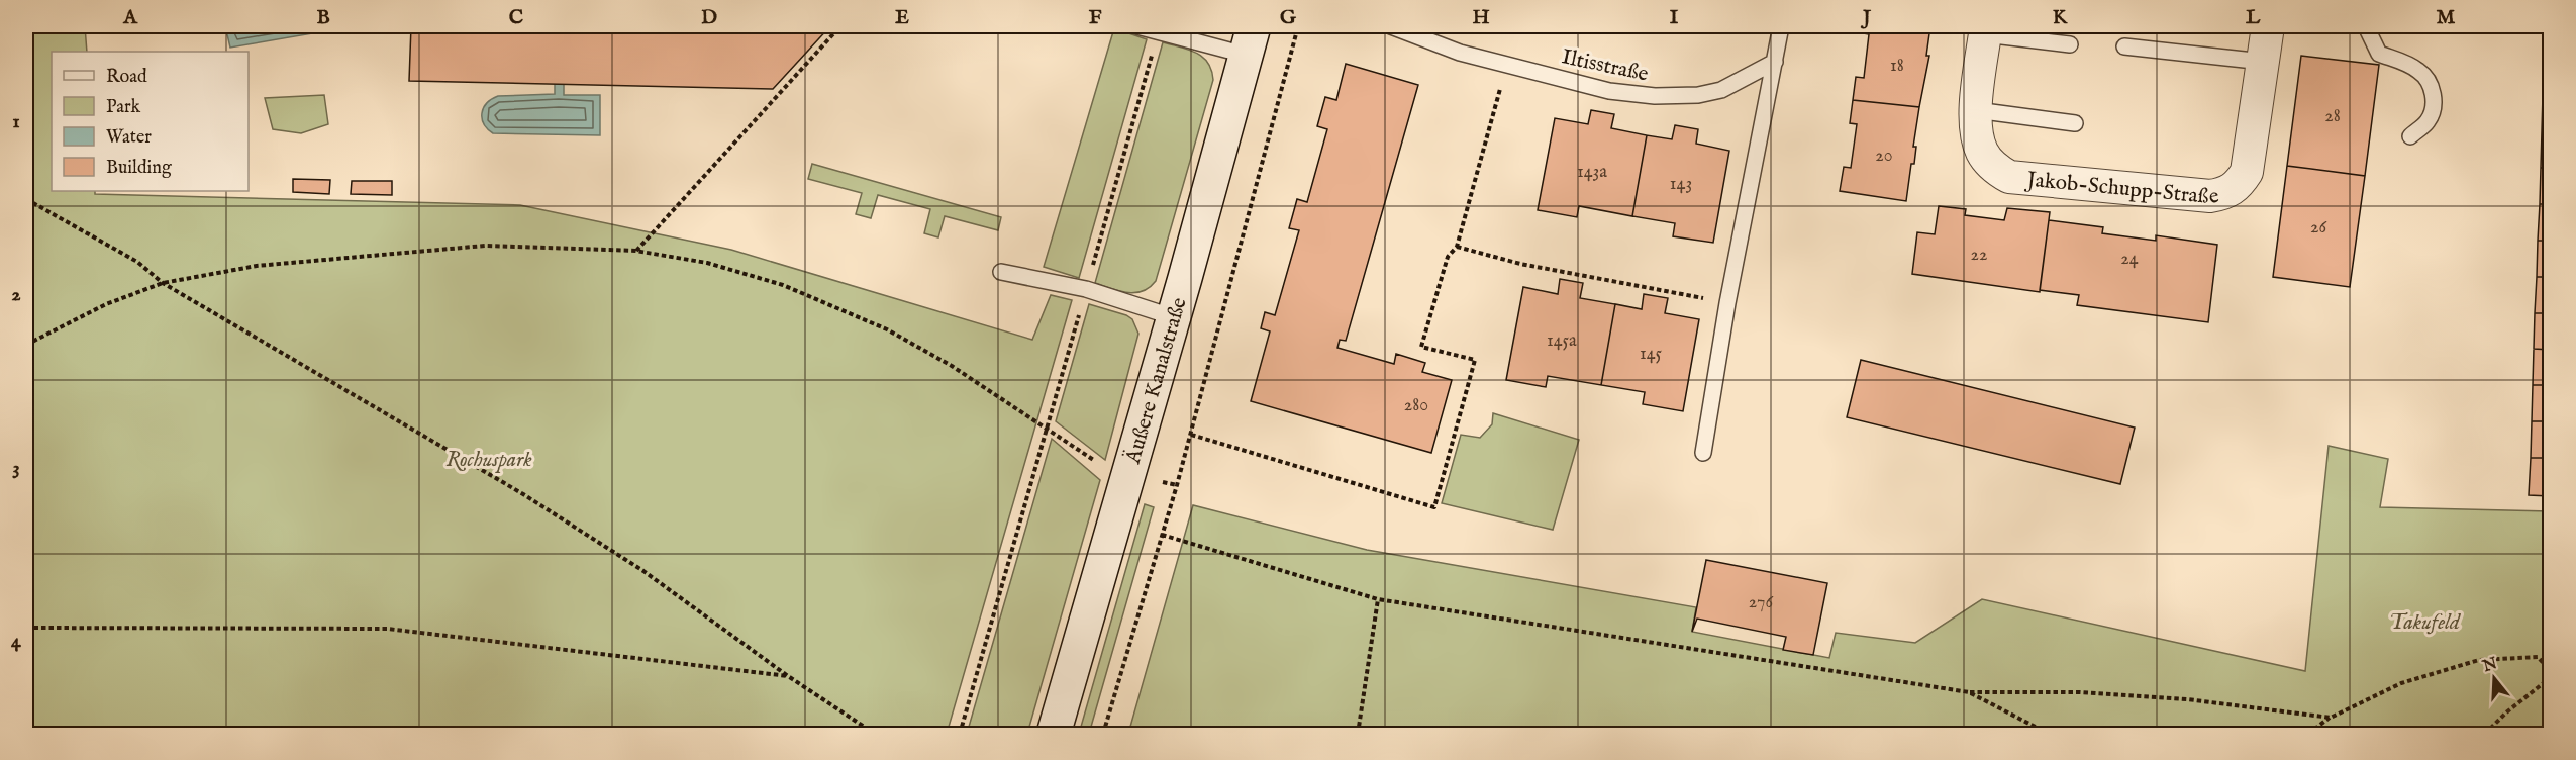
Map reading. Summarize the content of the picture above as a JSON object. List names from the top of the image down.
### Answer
{
  "streets": {
    "main road": ["Äußere Kanalstraße"],
    "street": ["Jakob-Schupp-Straße"],
    "lane": ["Iltisstraße"]
  },
  "parks": ["Rochuspark", "Takufeld"],
  "house_numbers": [
    "18",
    "28",
    "20",
    "143a",
    "143",
    "26",
    "22",
    "24",
    "145a",
    "145",
    "280",
    "276"
  ],
  "legend": [
    "Road",
    "Park",
    "Water",
    "Building"
  ],
  "north": "top",
  "grid": {
    "columns": [
      "A",
      "B",
      "C",
      "D",
      "E",
      "F",
      "G",
      "H",
      "I",
      "J",
      "K",
      "L",
      "M"
    ],
    "rows": [
      "1",
      "2",
      "3",
      "4"
    ]
  }
}
